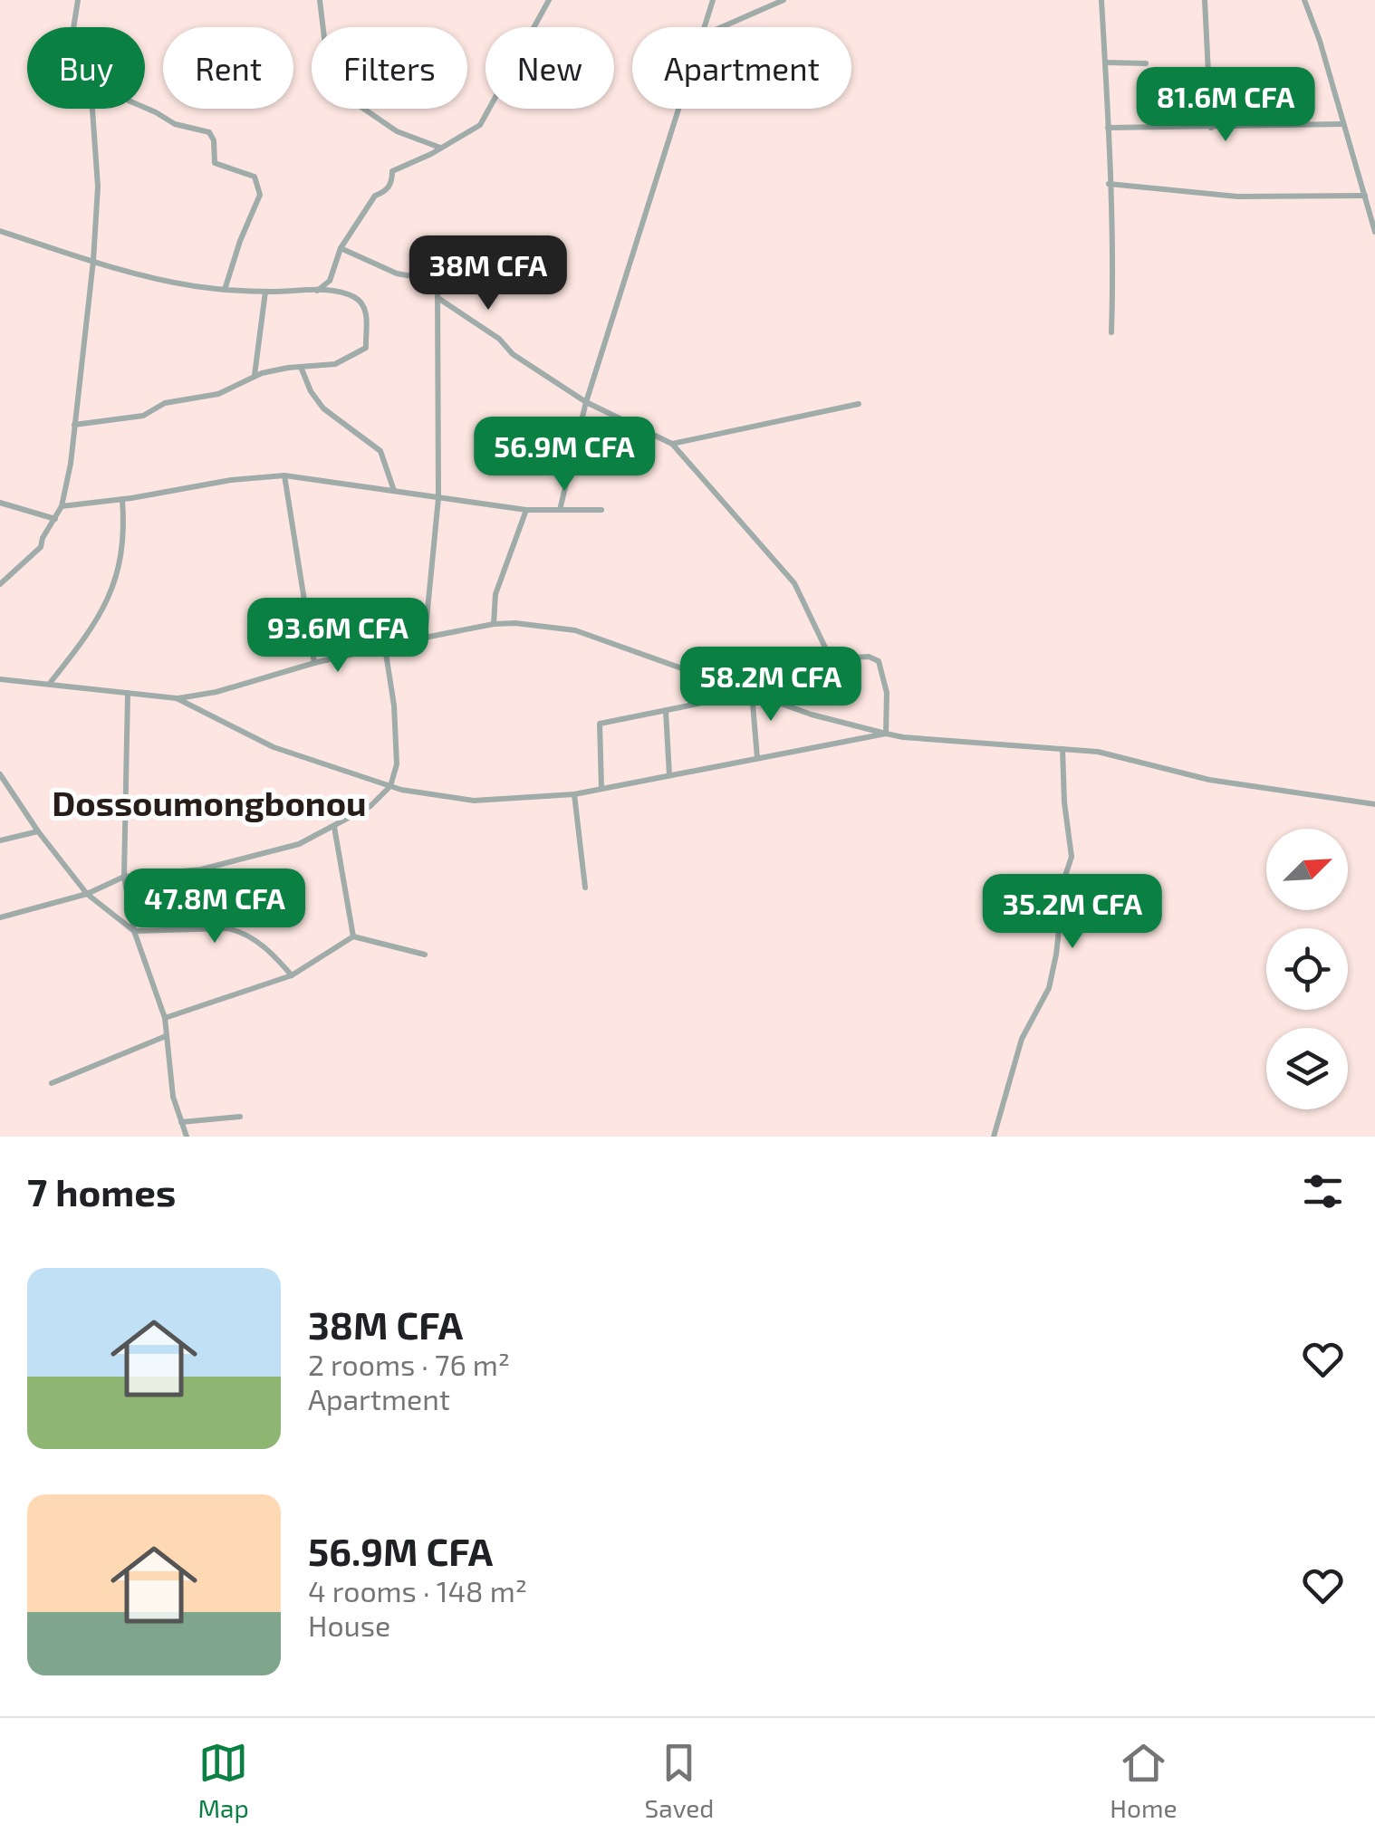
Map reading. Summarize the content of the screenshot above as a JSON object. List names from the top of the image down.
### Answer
{
  "districts": ["Dossoumongbonou"],
  "north": "top right",
  "page": {
    "chip": [
      "Buy",
      "Rent",
      "Filters",
      "New",
      "Apartment"
    ],
    "price": [
      "81.6M CFA",
      "38M CFA",
      "56.9M CFA",
      "93.6M CFA",
      "58.2M CFA",
      "47.8M CFA",
      "35.2M CFA"
    ],
    "heading": "7 homes",
    "list": [
      {
        "name": "38M CFA",
        "note": "2 rooms · 76 m² · Apartment"
      },
      {
        "name": "56.9M CFA",
        "note": "4 rooms · 148 m² · House"
      }
    ],
    "tabs": ["Map", "Saved", "Home"]
  }
}
